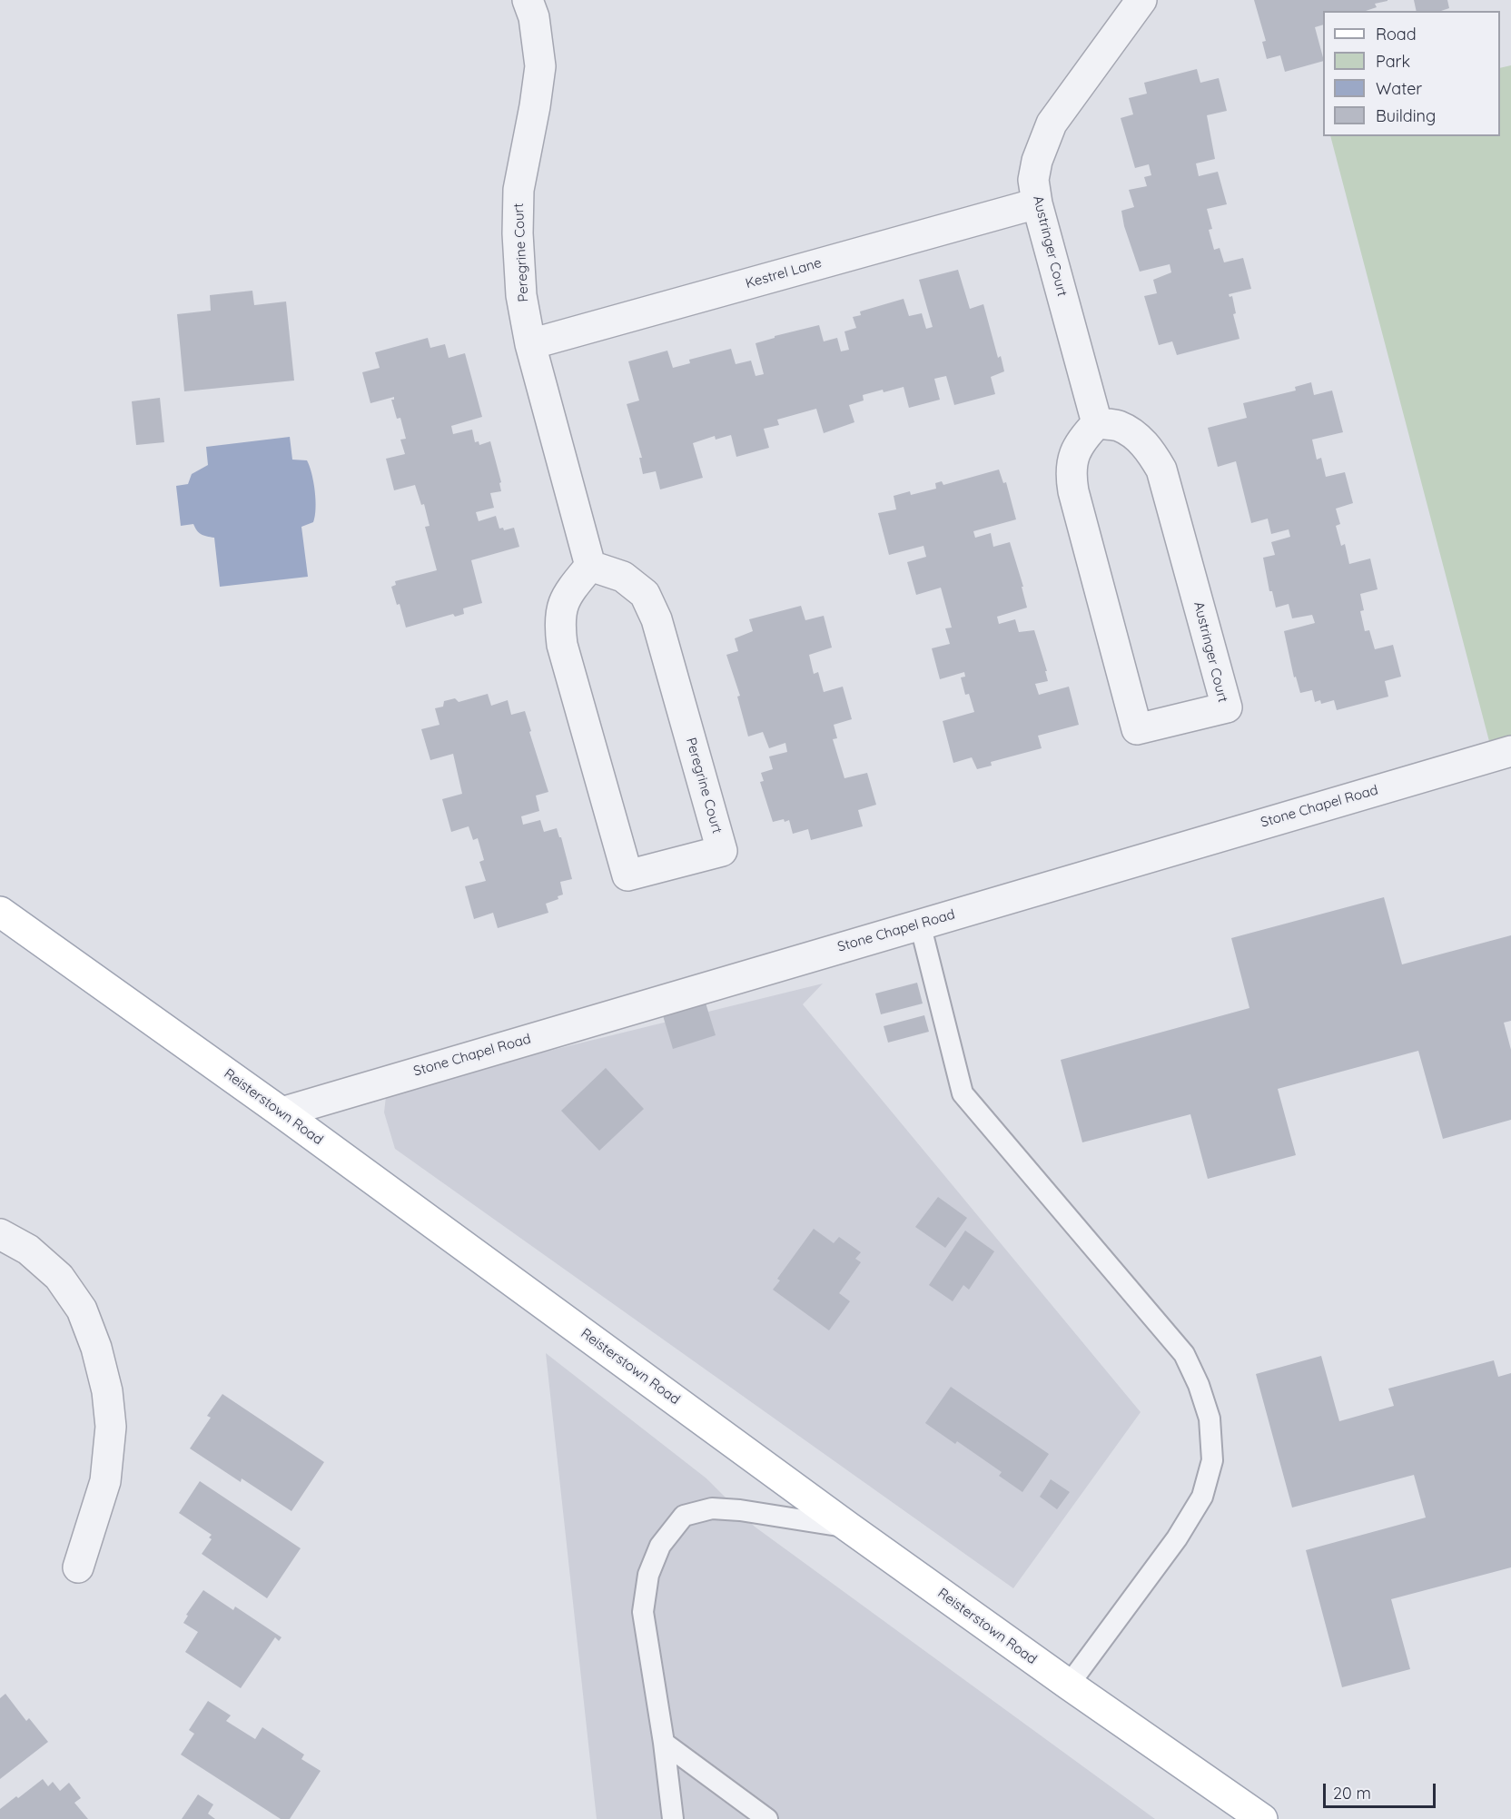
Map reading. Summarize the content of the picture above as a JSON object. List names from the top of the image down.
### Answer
{
  "streets": {
    "main road": ["Reisterstown Road"],
    "street": [
      "Austringer Court",
      "Peregrine Court",
      "Kestrel Lane",
      "Stone Chapel Road"
    ]
  },
  "crossings": [
    ["Austringer Court", "Kestrel Lane"],
    ["Peregrine Court", "Kestrel Lane"],
    ["Stone Chapel Road", "Reisterstown Road"]
  ],
  "legend": [
    "Road",
    "Park",
    "Water",
    "Building"
  ],
  "scale_bar": "20 m"
}
